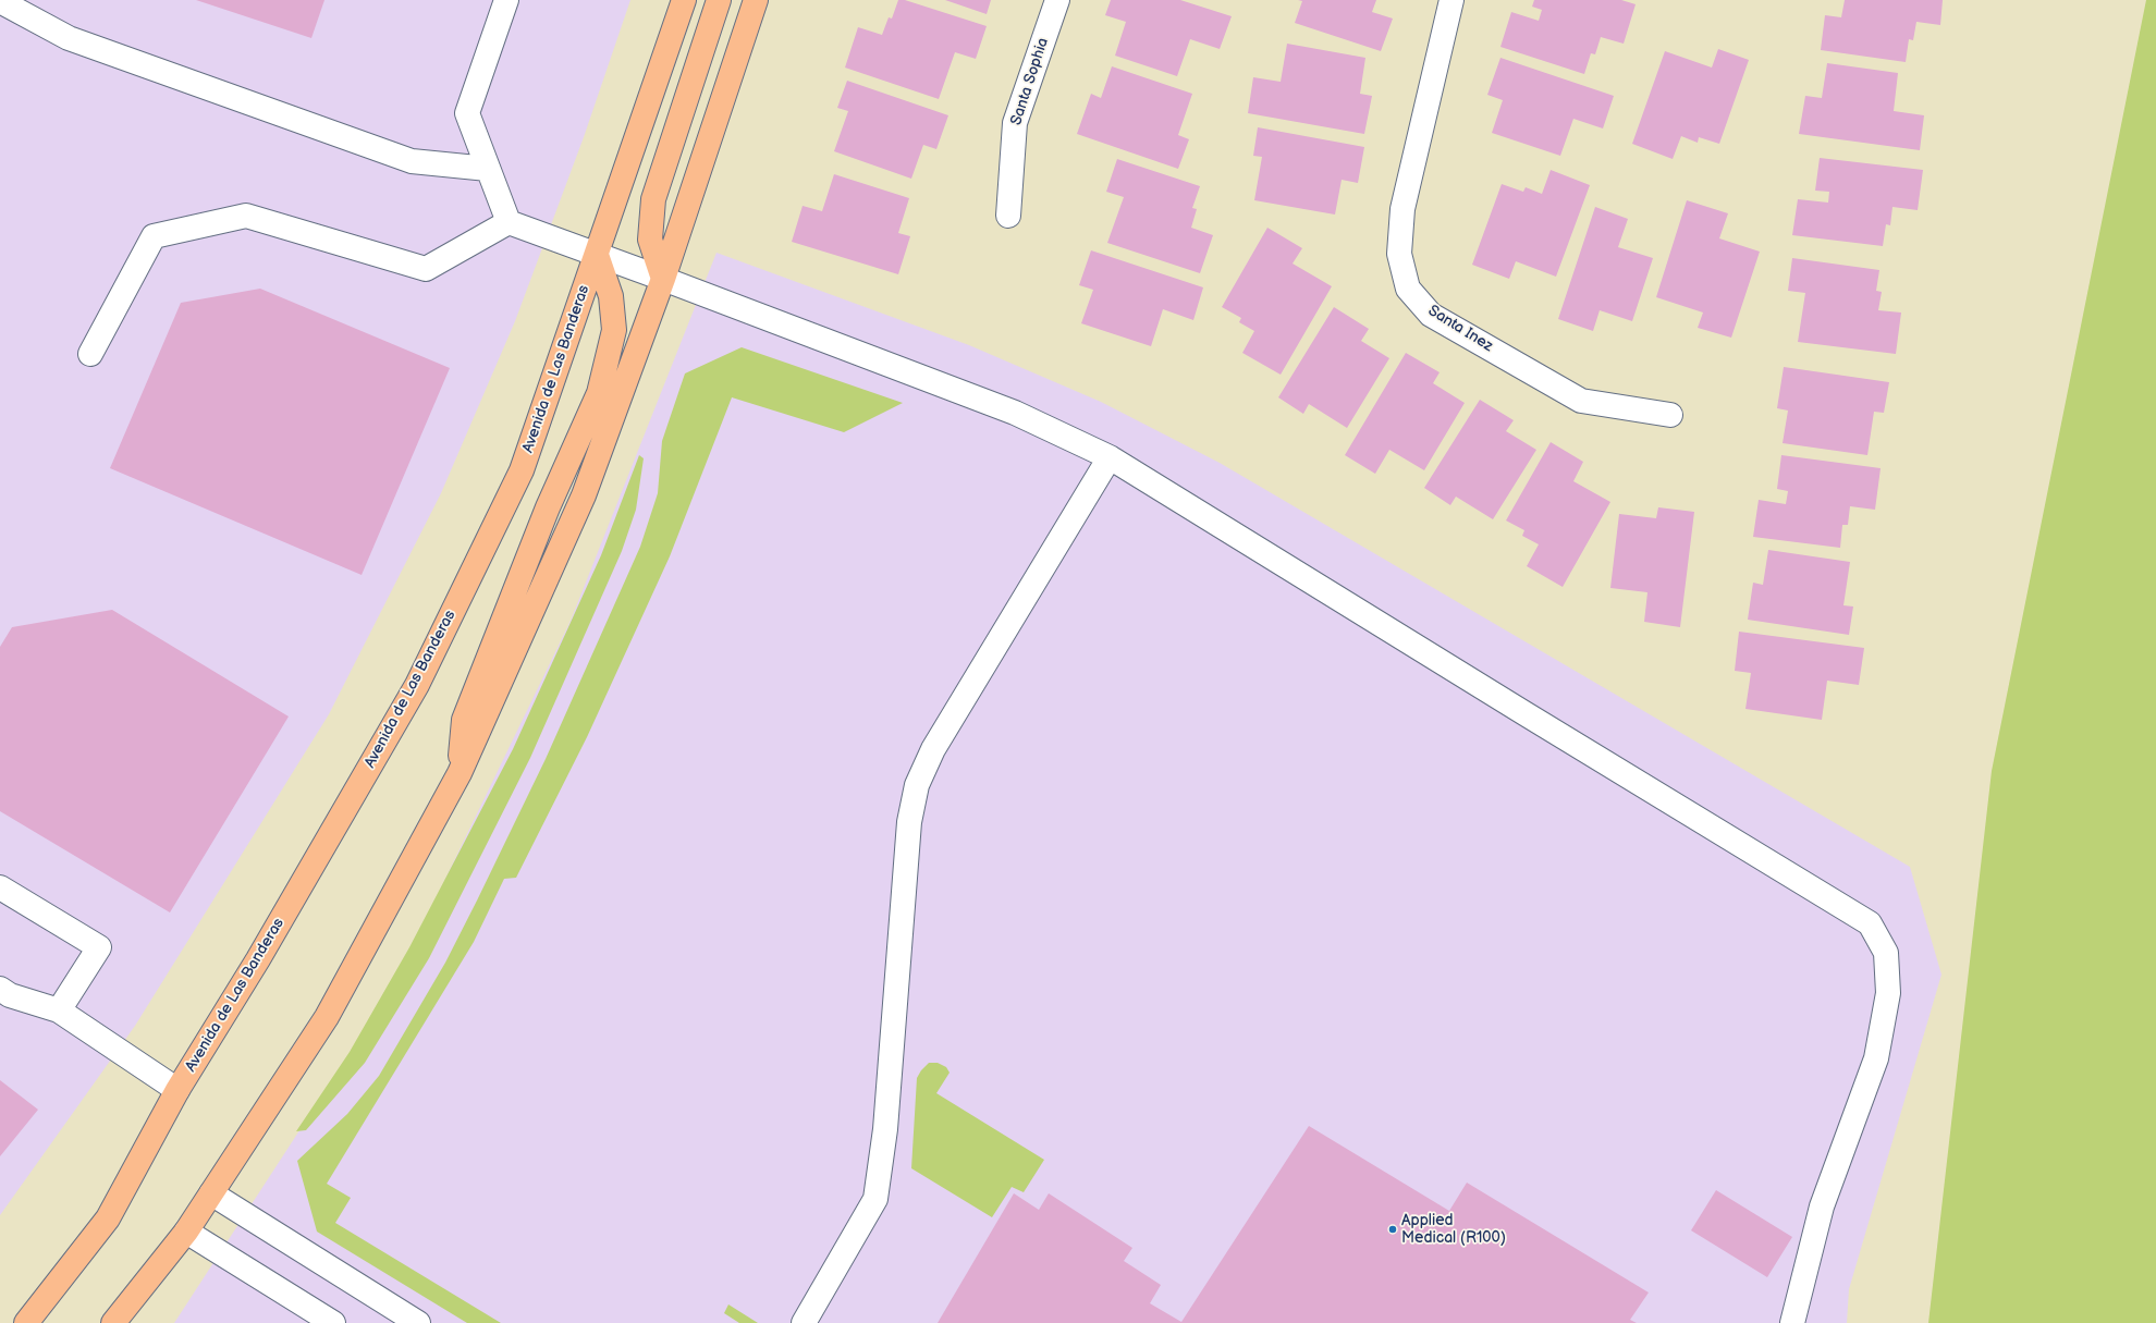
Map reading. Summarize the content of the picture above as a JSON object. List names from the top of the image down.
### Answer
{
  "streets": {
    "main road": ["Avenida de Las Banderas"],
    "street": ["Santa Sophia", "Santa Inez"]
  },
  "places": ["Applied Medical (R100)"]
}
